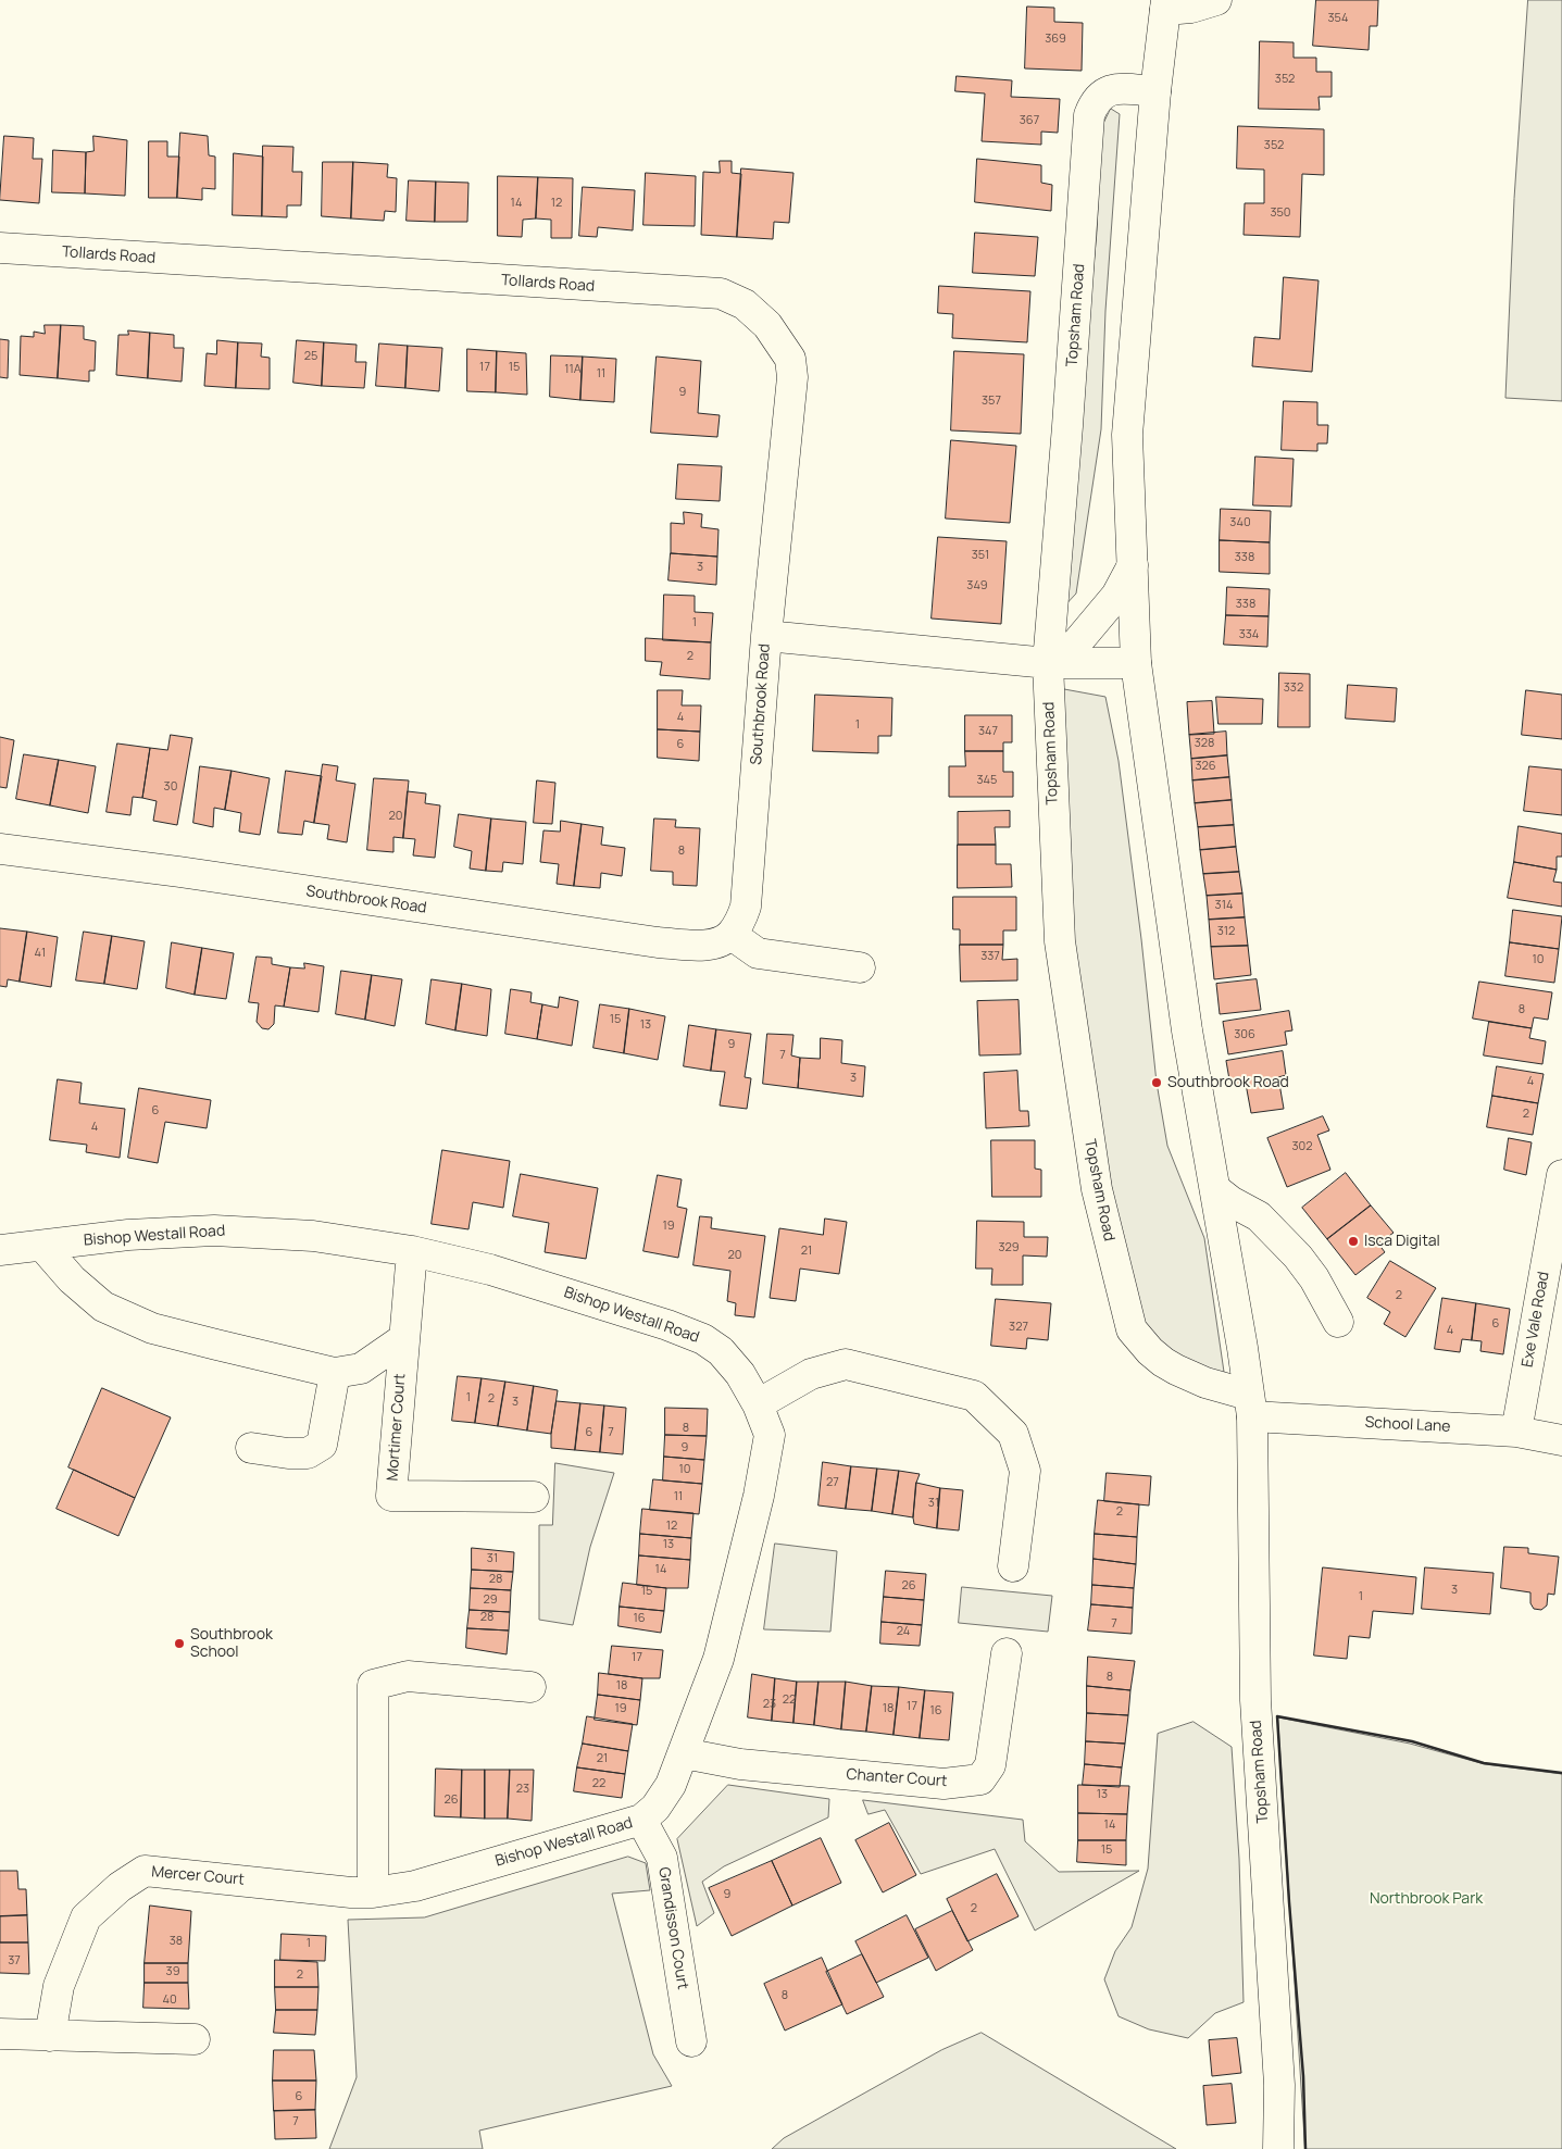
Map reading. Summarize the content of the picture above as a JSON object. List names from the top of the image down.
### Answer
{
  "streets": {
    "street": [
      "Tollards Road",
      "Topsham Road",
      "Southbrook Road",
      "Bishop Westall Road",
      "Exe Vale Road",
      "School Lane",
      "Mortimer Court",
      "Chanter Court",
      "Mercer Court",
      "Grandisson Court"
    ]
  },
  "crossings": [
    ["Tollards Road", "Southbrook Road"],
    ["Topsham Road", "Southbrook Road"],
    ["Topsham Road", "School Lane"],
    ["Bishop Westall Road", "Mortimer Court"],
    ["Bishop Westall Road", "Chanter Court"],
    ["Bishop Westall Road", "Mercer Court"],
    ["Bishop Westall Road", "Grandisson Court"],
    ["Exe Vale Road", "School Lane"]
  ],
  "parks": ["Northbrook Park"],
  "places": ["Southbrook Road", "Isca Digital", "Southbrook School"],
  "house_numbers": [
    "354",
    "369",
    "352",
    "367",
    "352",
    "14",
    "12",
    "350",
    "25",
    "17",
    "15",
    "11A",
    "11",
    "9",
    "357",
    "340",
    "351",
    "338",
    "3",
    "349",
    "338",
    "1",
    "334",
    "2",
    "332",
    "4",
    "1",
    "347",
    "328",
    "6",
    "326",
    "345",
    "30",
    "20",
    "8",
    "314",
    "312",
    "41",
    "337",
    "10",
    "8",
    "15",
    "13",
    "306",
    "9",
    "7",
    "3",
    "4",
    "6",
    "2",
    "4",
    "302",
    "19",
    "329",
    "21",
    "20",
    "2",
    "6",
    "327",
    "4",
    "1",
    "2",
    "3",
    "8",
    "6",
    "7",
    "9",
    "10",
    "27",
    "11",
    "31",
    "2",
    "12",
    "13",
    "31",
    "14",
    "28",
    "26",
    "3",
    "15",
    "1",
    "29",
    "28",
    "16",
    "7",
    "24",
    "17",
    "8",
    "18",
    "22",
    "23",
    "17",
    "19",
    "18",
    "16",
    "21",
    "22",
    "23",
    "13",
    "26",
    "14",
    "15",
    "9",
    "2",
    "38",
    "1",
    "37",
    "39",
    "2",
    "8",
    "40",
    "6",
    "7"
  ]
}
